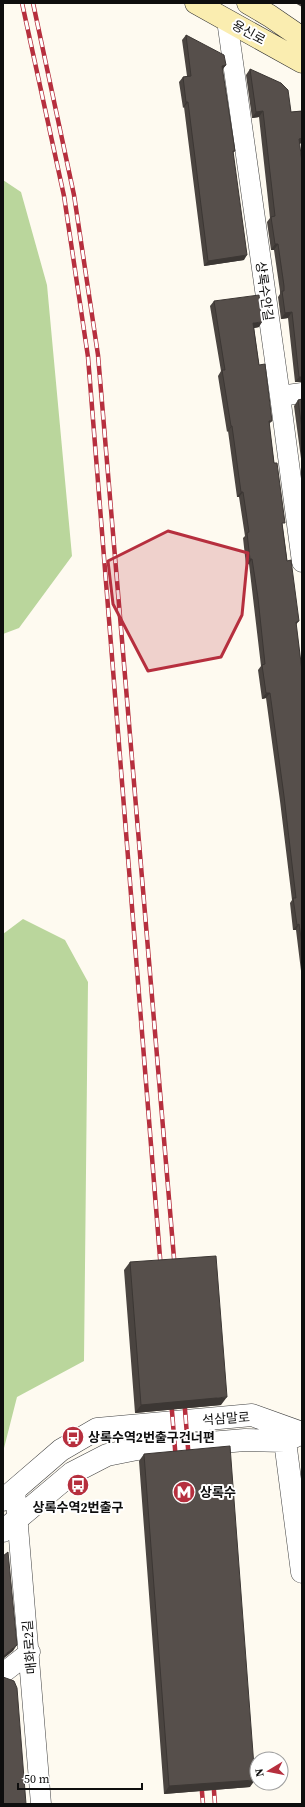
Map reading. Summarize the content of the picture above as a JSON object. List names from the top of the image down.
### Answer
{
  "streets": {
    "main road": ["용신로"],
    "street": ["상록수안길", "석삼말로", "매화로2길"]
  },
  "crossings": [
    ["용신로", "상록수안길"],
    ["석삼말로", "매화로2길"]
  ],
  "places": {
    "bus stop": ["상록수역2번출구건너편", "상록수역2번출구"],
    "metro station": ["상록수"]
  },
  "scale_bar": "50 m",
  "north": "left"
}
